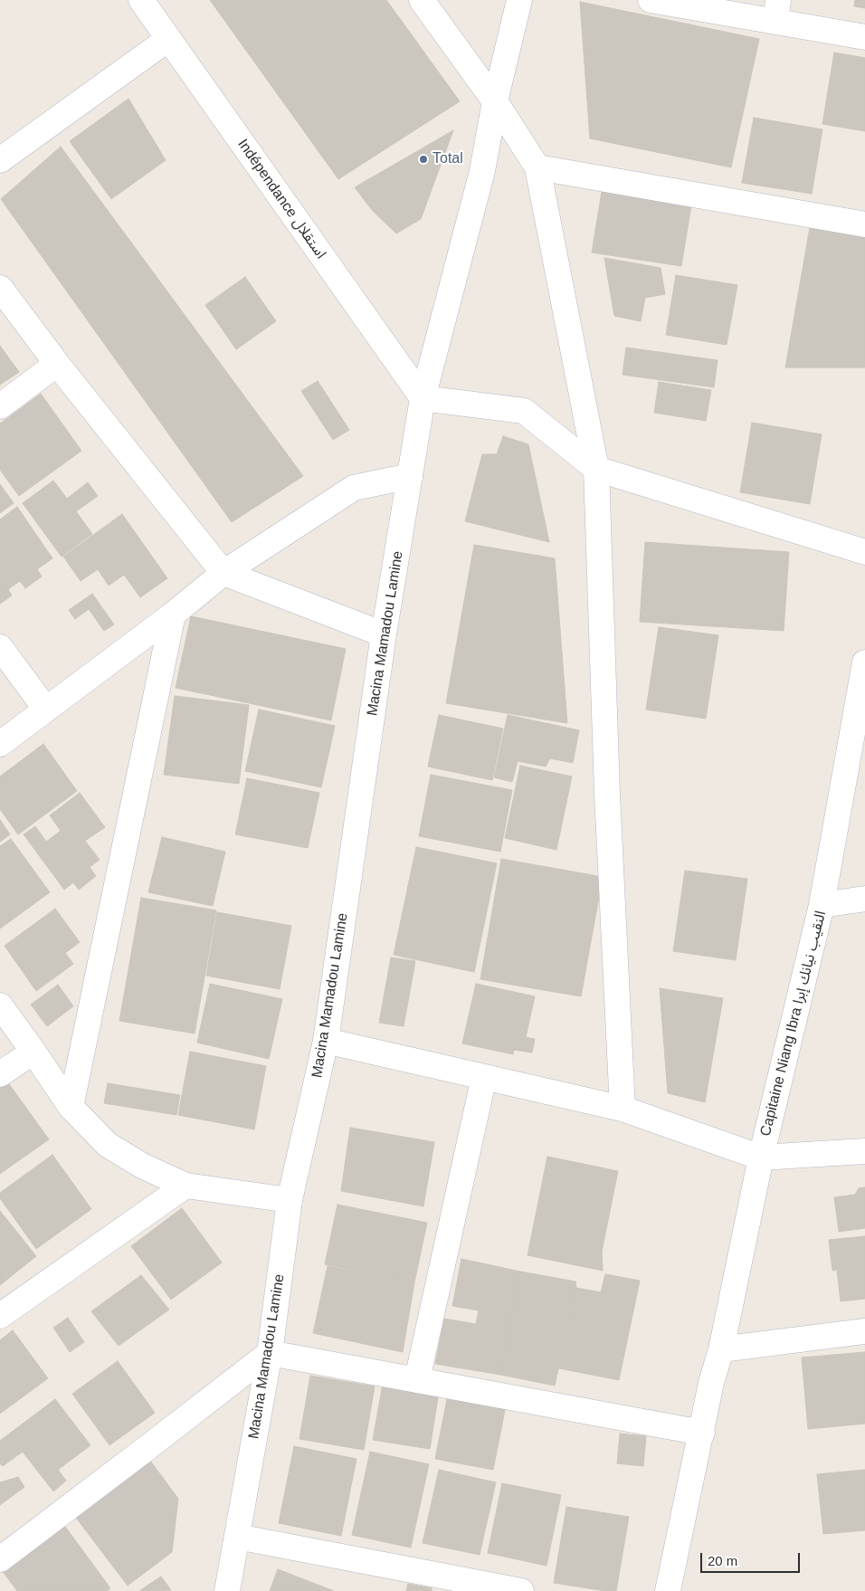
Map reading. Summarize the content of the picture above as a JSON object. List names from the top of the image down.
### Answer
{
  "streets": {
    "street": ["Indépendance استقلال", "Macina Mamadou Lamine", "Capitaine Niang Ibra النقيب نيانك إبرا"]
  },
  "crossings": [
    ["Indépendance استقلال", "Macina Mamadou Lamine"]
  ],
  "places": ["Total"],
  "scale_bar": "20 m"
}
